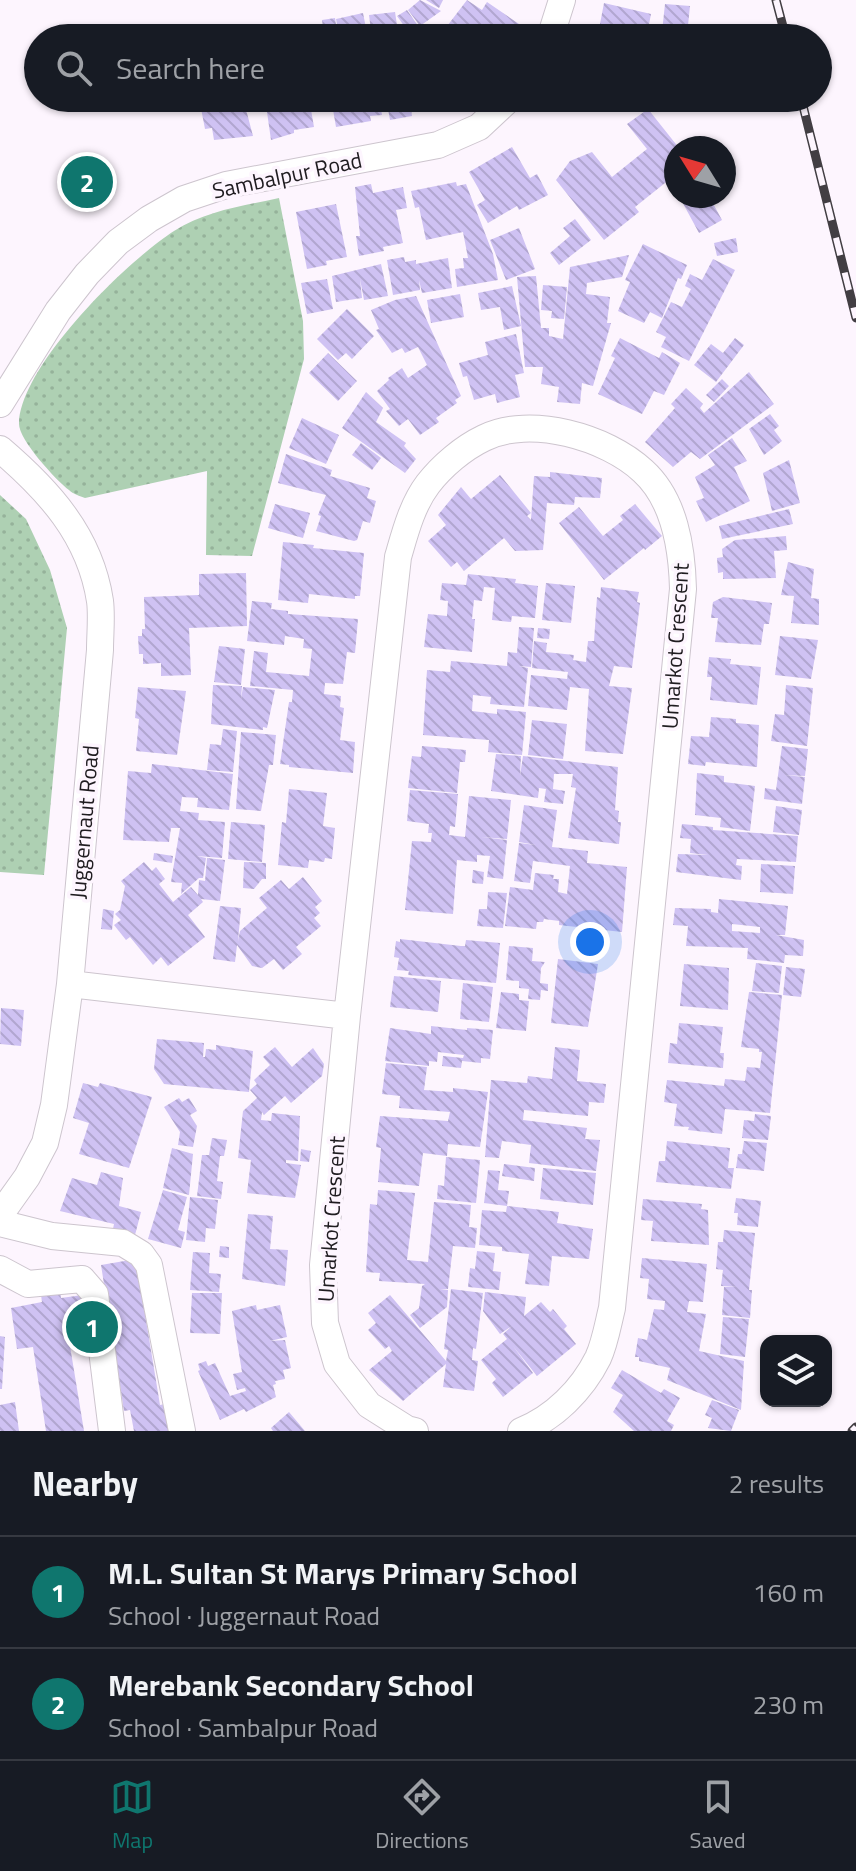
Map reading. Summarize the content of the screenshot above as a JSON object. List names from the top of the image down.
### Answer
{
  "streets": {
    "street": ["Sambalpur Road", "Umarkot Crescent", "Juggernaut Road"]
  },
  "north": "top left",
  "page": {
    "search": "Search here",
    "pins": ["2", "1"],
    "heading": ["Nearby", "2 results"],
    "list": [
      {
        "mark": "1",
        "name": "M.L. Sultan St Marys Primary School",
        "note": "School · Juggernaut Road",
        "value": "160 m"
      },
      {
        "mark": "2",
        "name": "Merebank Secondary School",
        "note": "School · Sambalpur Road",
        "value": "230 m"
      }
    ],
    "nav": ["Map", "Directions", "Saved"]
  }
}
